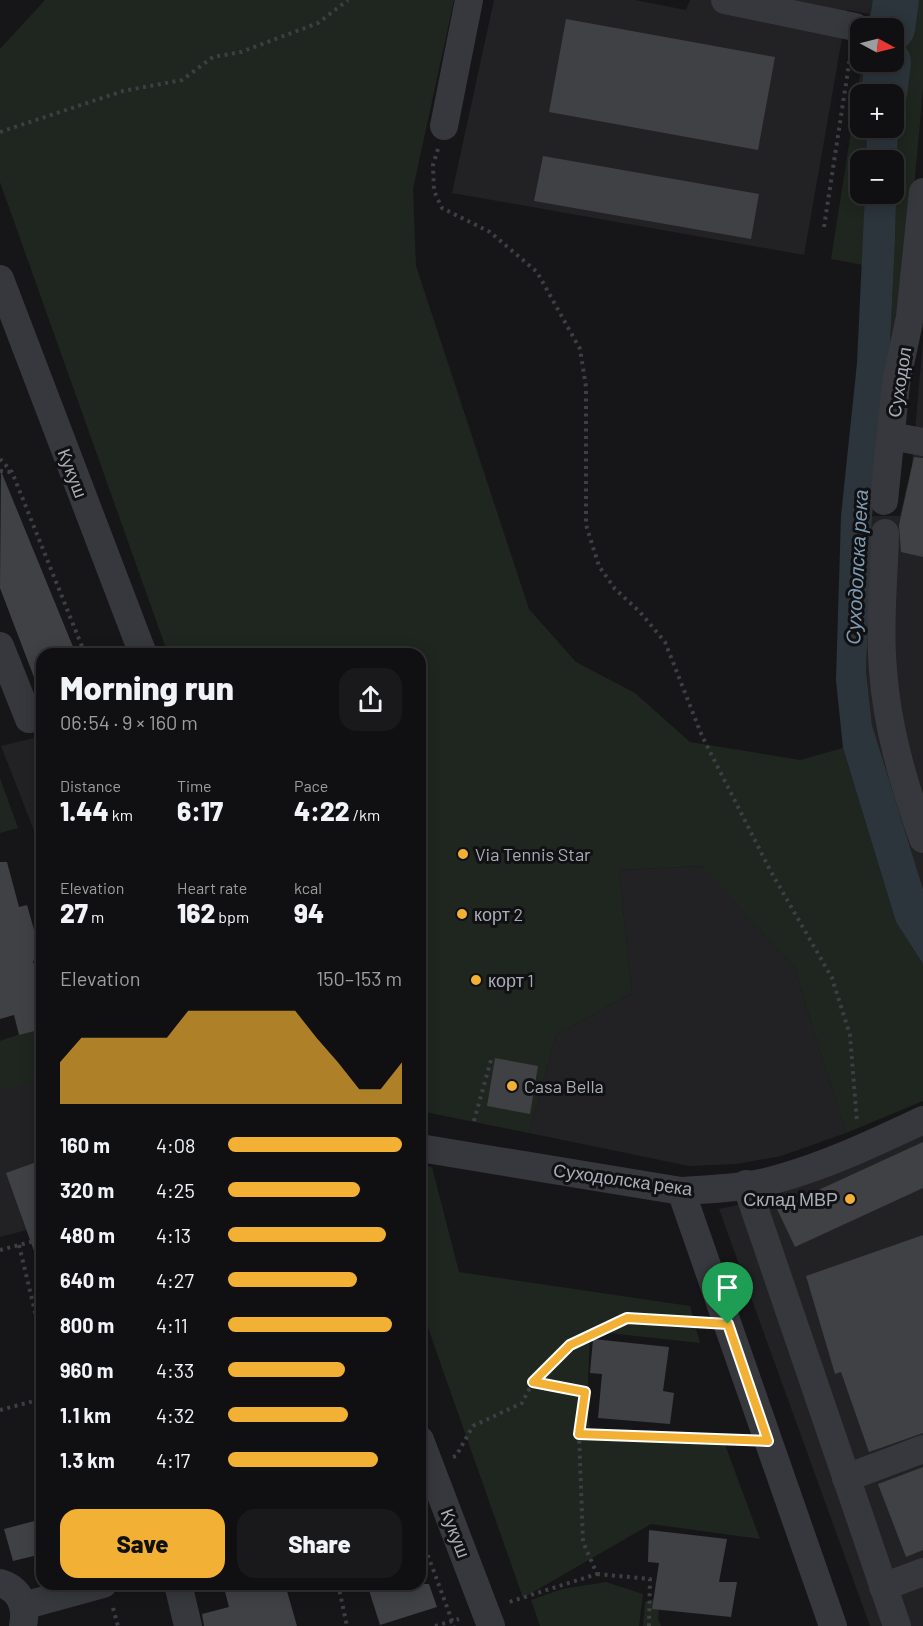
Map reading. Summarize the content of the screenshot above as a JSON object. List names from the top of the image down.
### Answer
{
  "streets": {
    "street": ["Суходол", "Кукуш", "Суходолска река"]
  },
  "water": ["Суходолска река"],
  "places": [
    "Via Tennis Star",
    "корт 2",
    "корт 1",
    "Casa Bella",
    "Склад МВР"
  ],
  "north": "right",
  "page": {
    "map_buttons": ["+", "−"],
    "heading": ["Morning run", "06:54 · 9 × 160 m"],
    "stats": [
      ["Distance", "1.44 km"],
      ["Time", "6:17"],
      ["Pace", "4:22 /km"],
      ["Elevation", "27 m"],
      ["Heart rate", "162 bpm"],
      ["kcal", "94"]
    ],
    "chart": ["Elevation", "150–153 m"],
    "list": [
      {
        "name": "160 m",
        "note": "4:08"
      },
      {
        "name": "320 m",
        "note": "4:25"
      },
      {
        "name": "480 m",
        "note": "4:13"
      },
      {
        "name": "640 m",
        "note": "4:27"
      },
      {
        "name": "800 m",
        "note": "4:11"
      },
      {
        "name": "960 m",
        "note": "4:33"
      },
      {
        "name": "1.1 km",
        "note": "4:32"
      },
      {
        "name": "1.3 km",
        "note": "4:17"
      }
    ],
    "buttons": ["Save", "Share"]
  }
}
